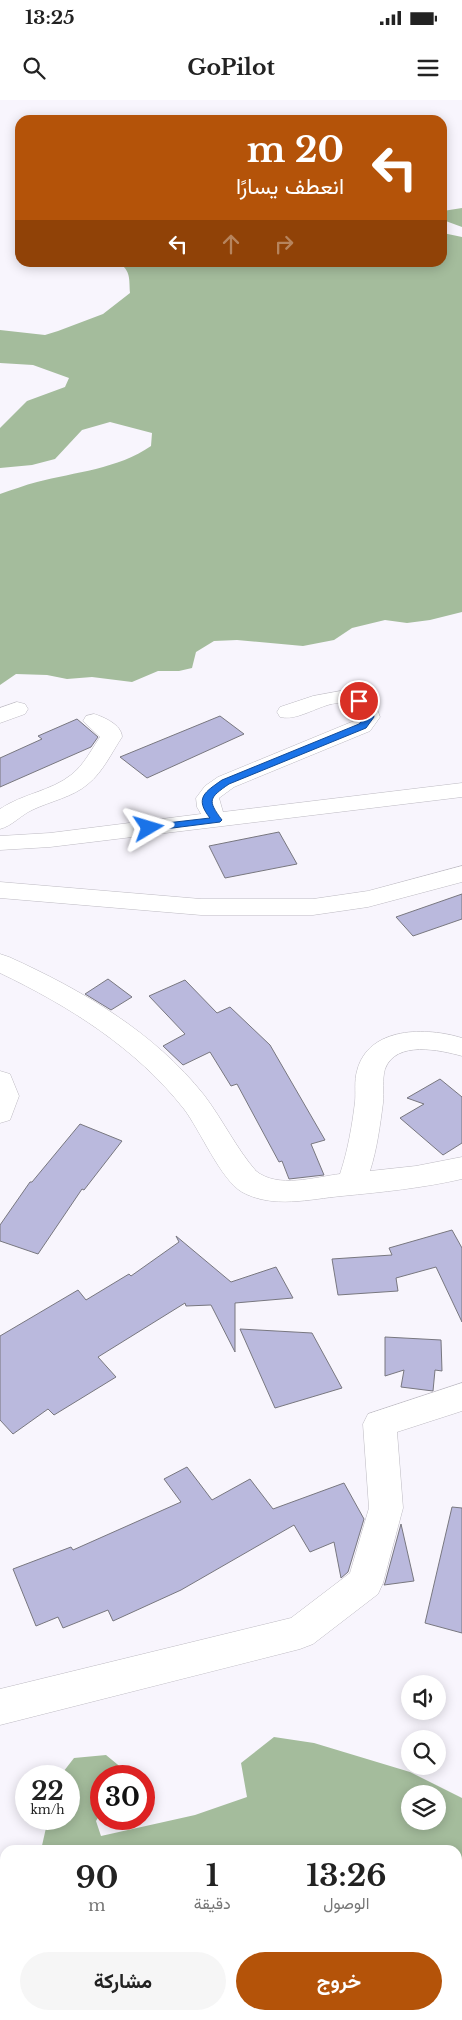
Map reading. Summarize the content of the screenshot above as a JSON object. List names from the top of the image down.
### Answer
{
  "page": {
    "status": "13:25",
    "header": "GoPilot",
    "turn": ["20 m", "انعطف يسارًا"],
    "speed": "22 km/h",
    "limit": "30",
    "eta": [
      "13:26",
      "الوصول",
      "1",
      "دقيقة",
      "90",
      "m"
    ],
    "buttons": ["خروج", "مشاركة"]
  }
}
